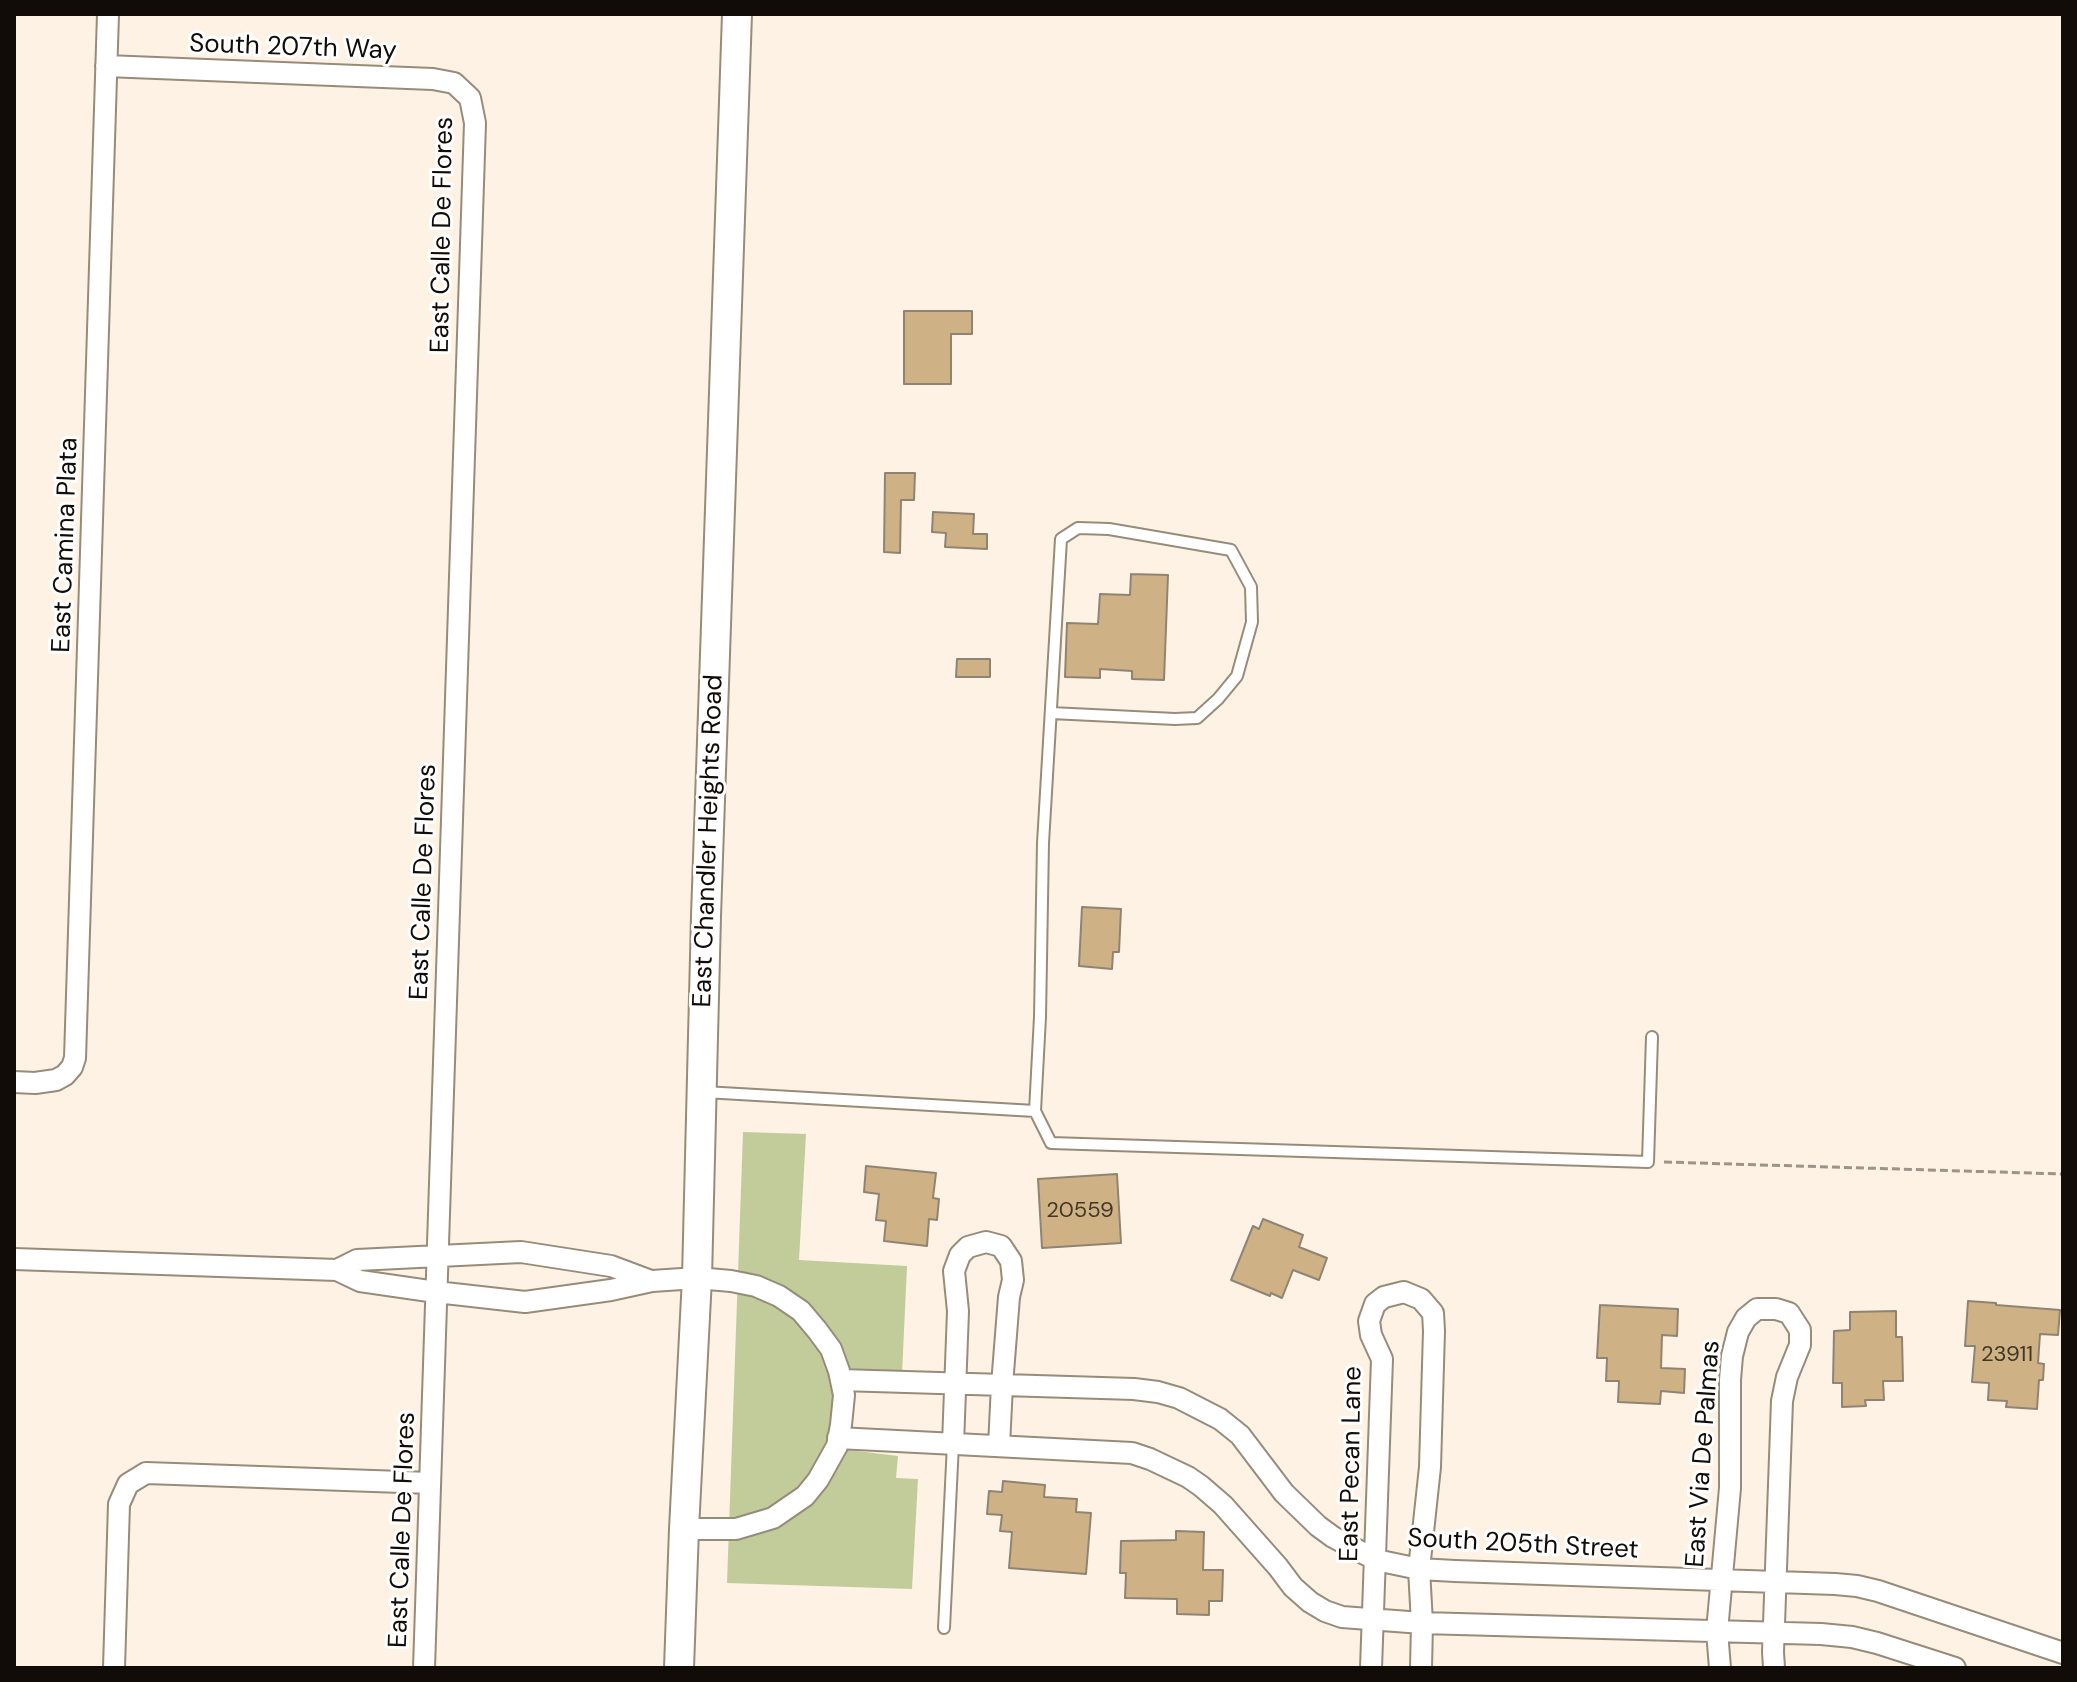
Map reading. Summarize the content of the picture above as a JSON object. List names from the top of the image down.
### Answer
{
  "streets": {
    "main road": ["East Chandler Heights Road"],
    "street": [
      "South 207th Way",
      "East Calle De Flores",
      "East Camina Plata",
      "East Via De Palmas",
      "East Pecan Lane",
      "South 205th Street"
    ]
  },
  "crossings": [
    ["South 207th Way", "East Calle De Flores"],
    ["South 207th Way", "East Camina Plata"],
    ["East Via De Palmas", "South 205th Street"],
    ["East Pecan Lane", "South 205th Street"]
  ],
  "house_numbers": ["20559", "23911"]
}
